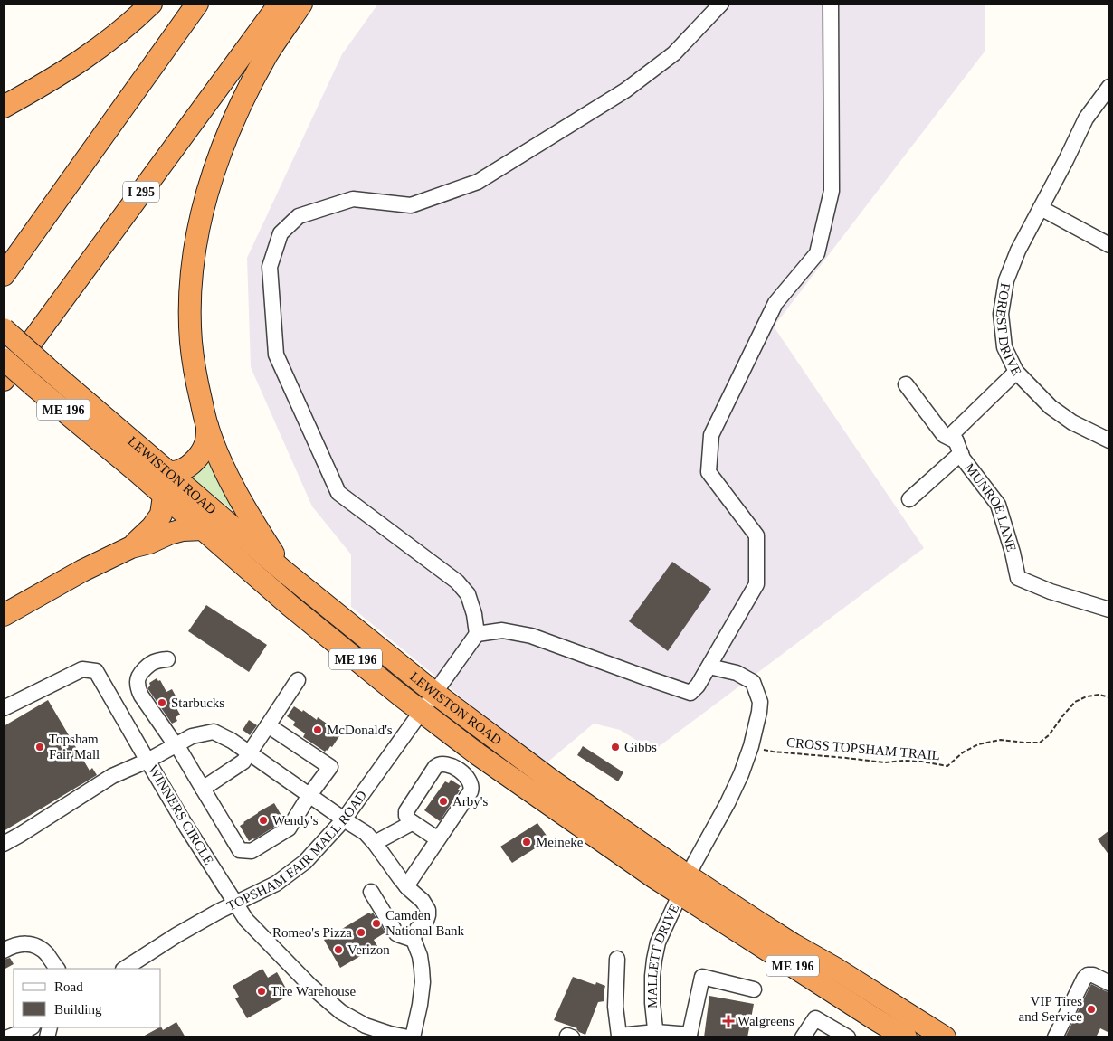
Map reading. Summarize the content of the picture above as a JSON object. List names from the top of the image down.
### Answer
{
  "streets": {
    "highway": ["I 295", "ME 196", "LEWISTON ROAD"],
    "street": [
      "FOREST DRIVE",
      "MUNROE LANE",
      "WINNERS CIRCLE",
      "TOPSHAM FAIR MALL ROAD",
      "MALLETT DRIVE"
    ],
    "path": ["CROSS TOPSHAM TRAIL"]
  },
  "crossings": [
    ["LEWISTON ROAD", "TOPSHAM FAIR MALL ROAD"],
    ["LEWISTON ROAD", "MALLETT DRIVE"],
    ["CROSS TOPSHAM TRAIL", "MALLETT DRIVE"],
    ["WINNERS CIRCLE", "TOPSHAM FAIR MALL ROAD"]
  ],
  "places": {
    "other": [
      "Starbucks",
      "McDonald's",
      "Topsham Fair Mall",
      "Gibbs",
      "Arby's",
      "Wendy's",
      "Meineke",
      "Camden National Bank",
      "Romeo's Pizza",
      "Verizon",
      "Tire Warehouse",
      "VIP Tires and Service"
    ],
    "health": ["Walgreens"]
  },
  "legend": ["Road", "Building"]
}
